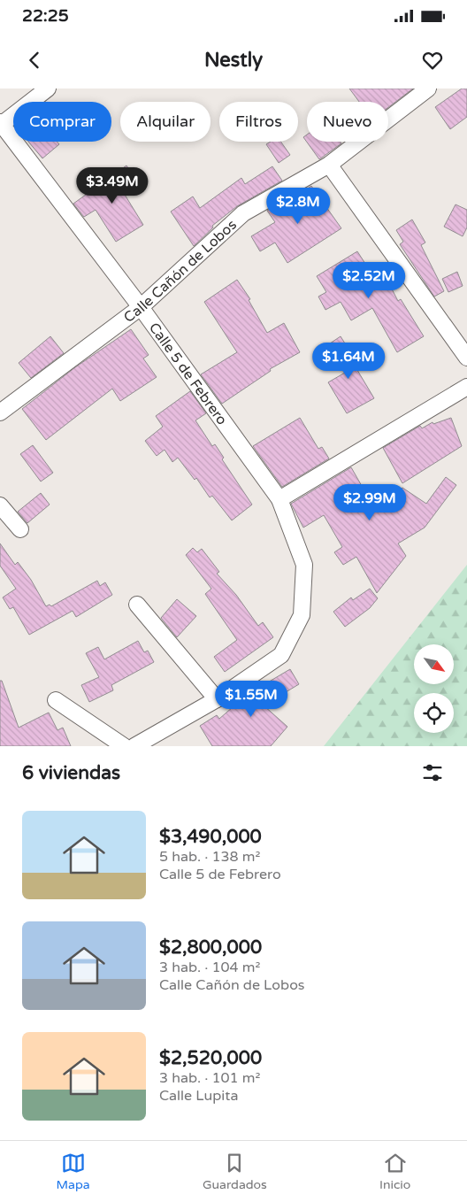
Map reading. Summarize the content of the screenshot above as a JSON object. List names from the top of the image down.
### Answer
{
  "streets": {
    "street": ["Calle Cañón de Lobos", "Calle 5 de Febrero"]
  },
  "crossings": [
    ["Calle Cañón de Lobos", "Calle 5 de Febrero"]
  ],
  "north": "bottom right",
  "page": {
    "status": "22:25",
    "header": "Nestly",
    "chip": [
      "Comprar",
      "Alquilar",
      "Filtros",
      "Nuevo"
    ],
    "price": [
      "$3.49M",
      "$2.8M",
      "$2.52M",
      "$1.64M",
      "$2.99M",
      "$1.55M"
    ],
    "heading": "6 viviendas",
    "list": [
      {
        "name": "$3,490,000",
        "note": "5 hab. · 138 m² · Calle 5 de Febrero"
      },
      {
        "name": "$2,800,000",
        "note": "3 hab. · 104 m² · Calle Cañón de Lobos"
      },
      {
        "name": "$2,520,000",
        "note": "3 hab. · 101 m² · Calle Lupita"
      }
    ],
    "tabs": ["Mapa", "Guardados", "Inicio"]
  }
}
